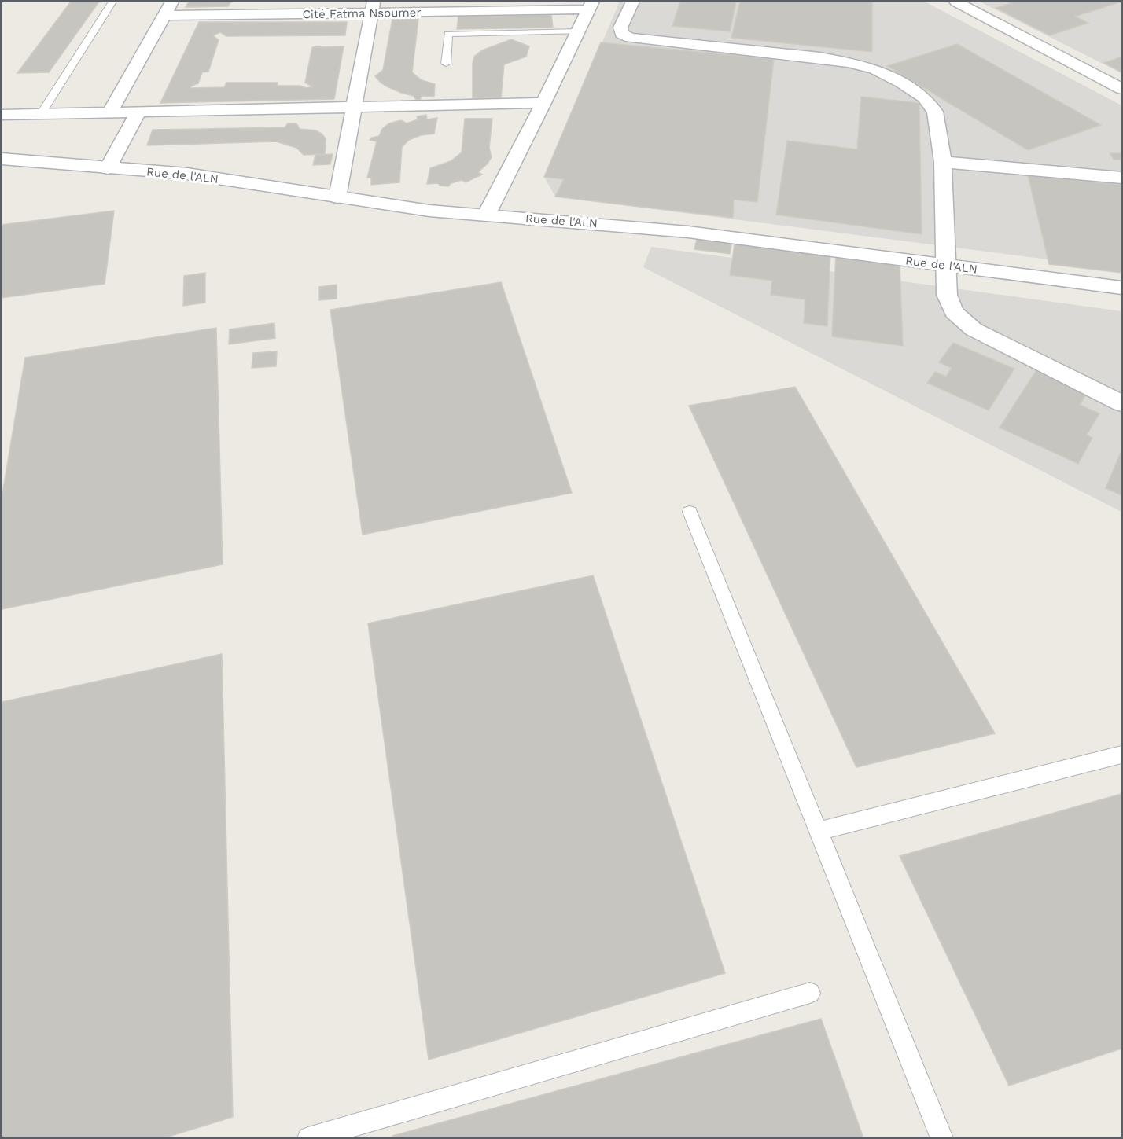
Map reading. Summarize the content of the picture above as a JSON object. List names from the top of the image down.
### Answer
{
  "streets": {
    "street": ["Cité Fatma Nsoumer", "Rue de l'ALN"]
  },
  "crossings": [
    ["Cité Fatma Nsoumer", "Rue de l'ALN"]
  ]
}
